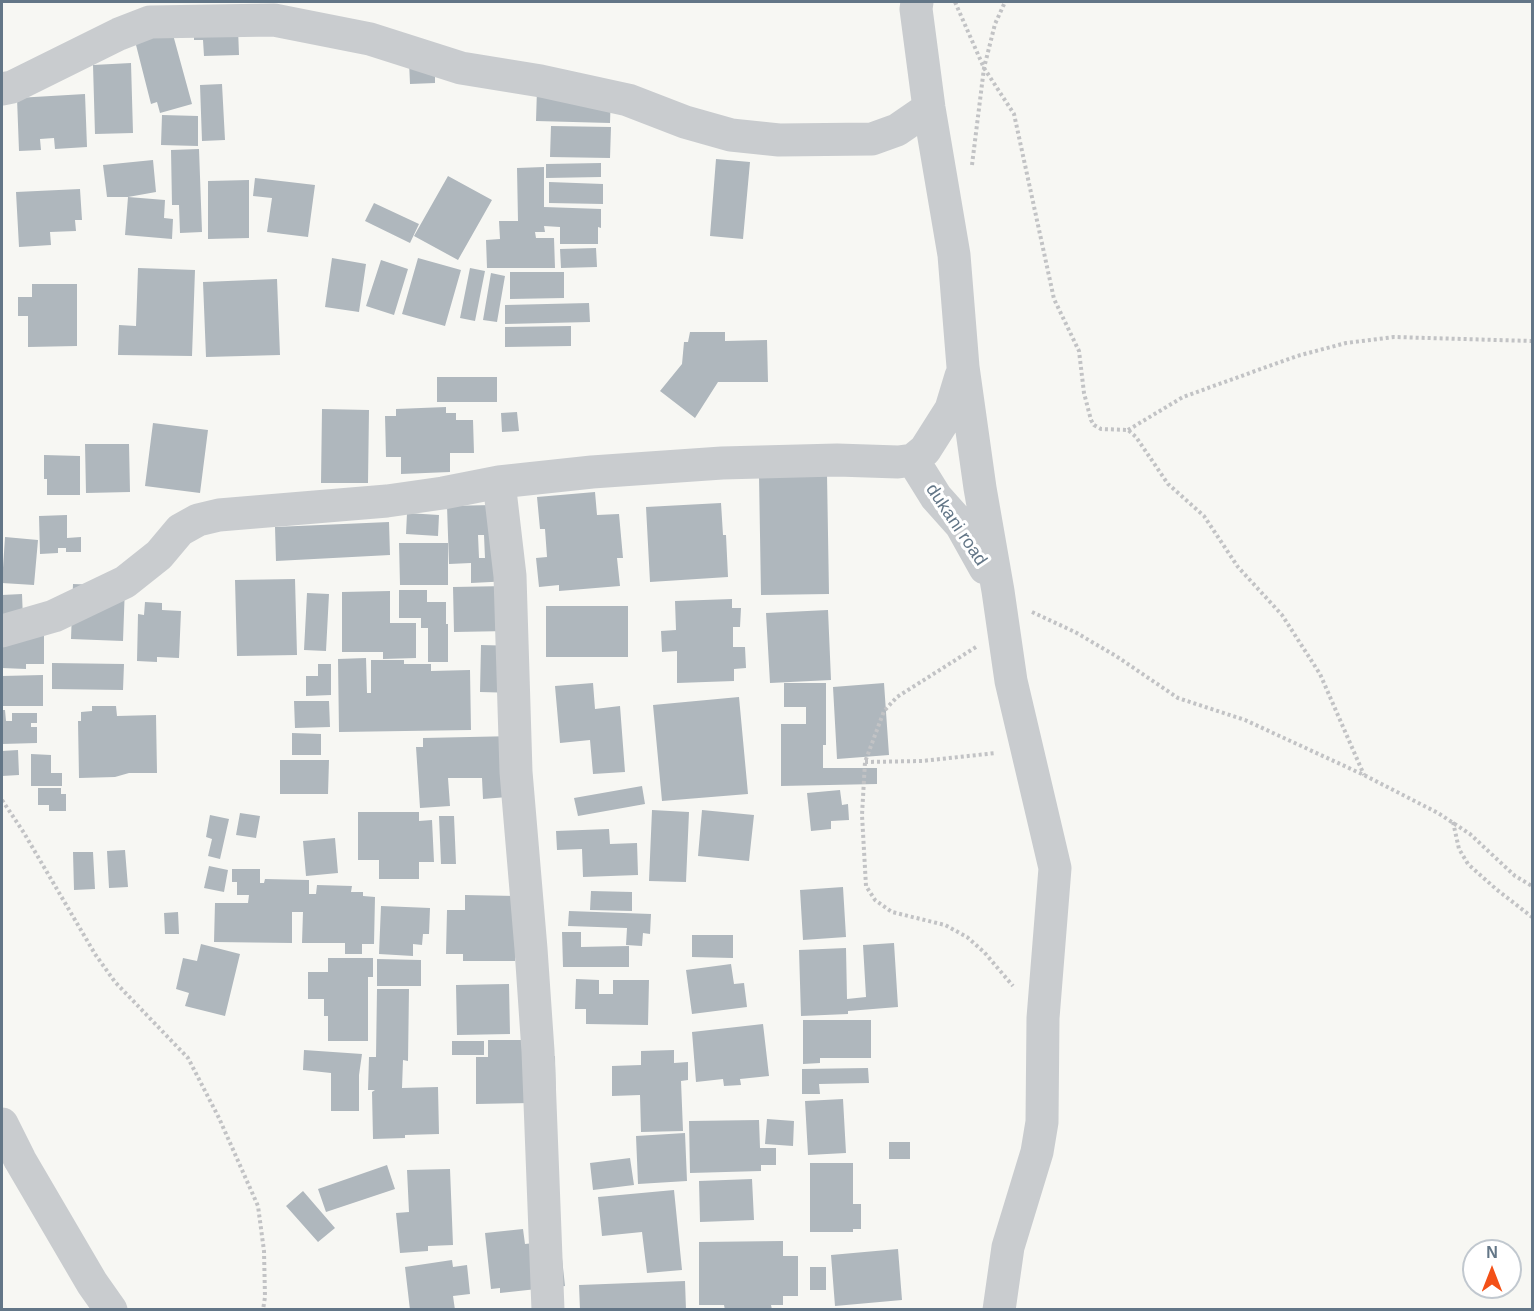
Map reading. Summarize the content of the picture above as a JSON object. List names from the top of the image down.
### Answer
{
  "streets": {
    "street": ["dukani road"]
  },
  "north": "top"
}
